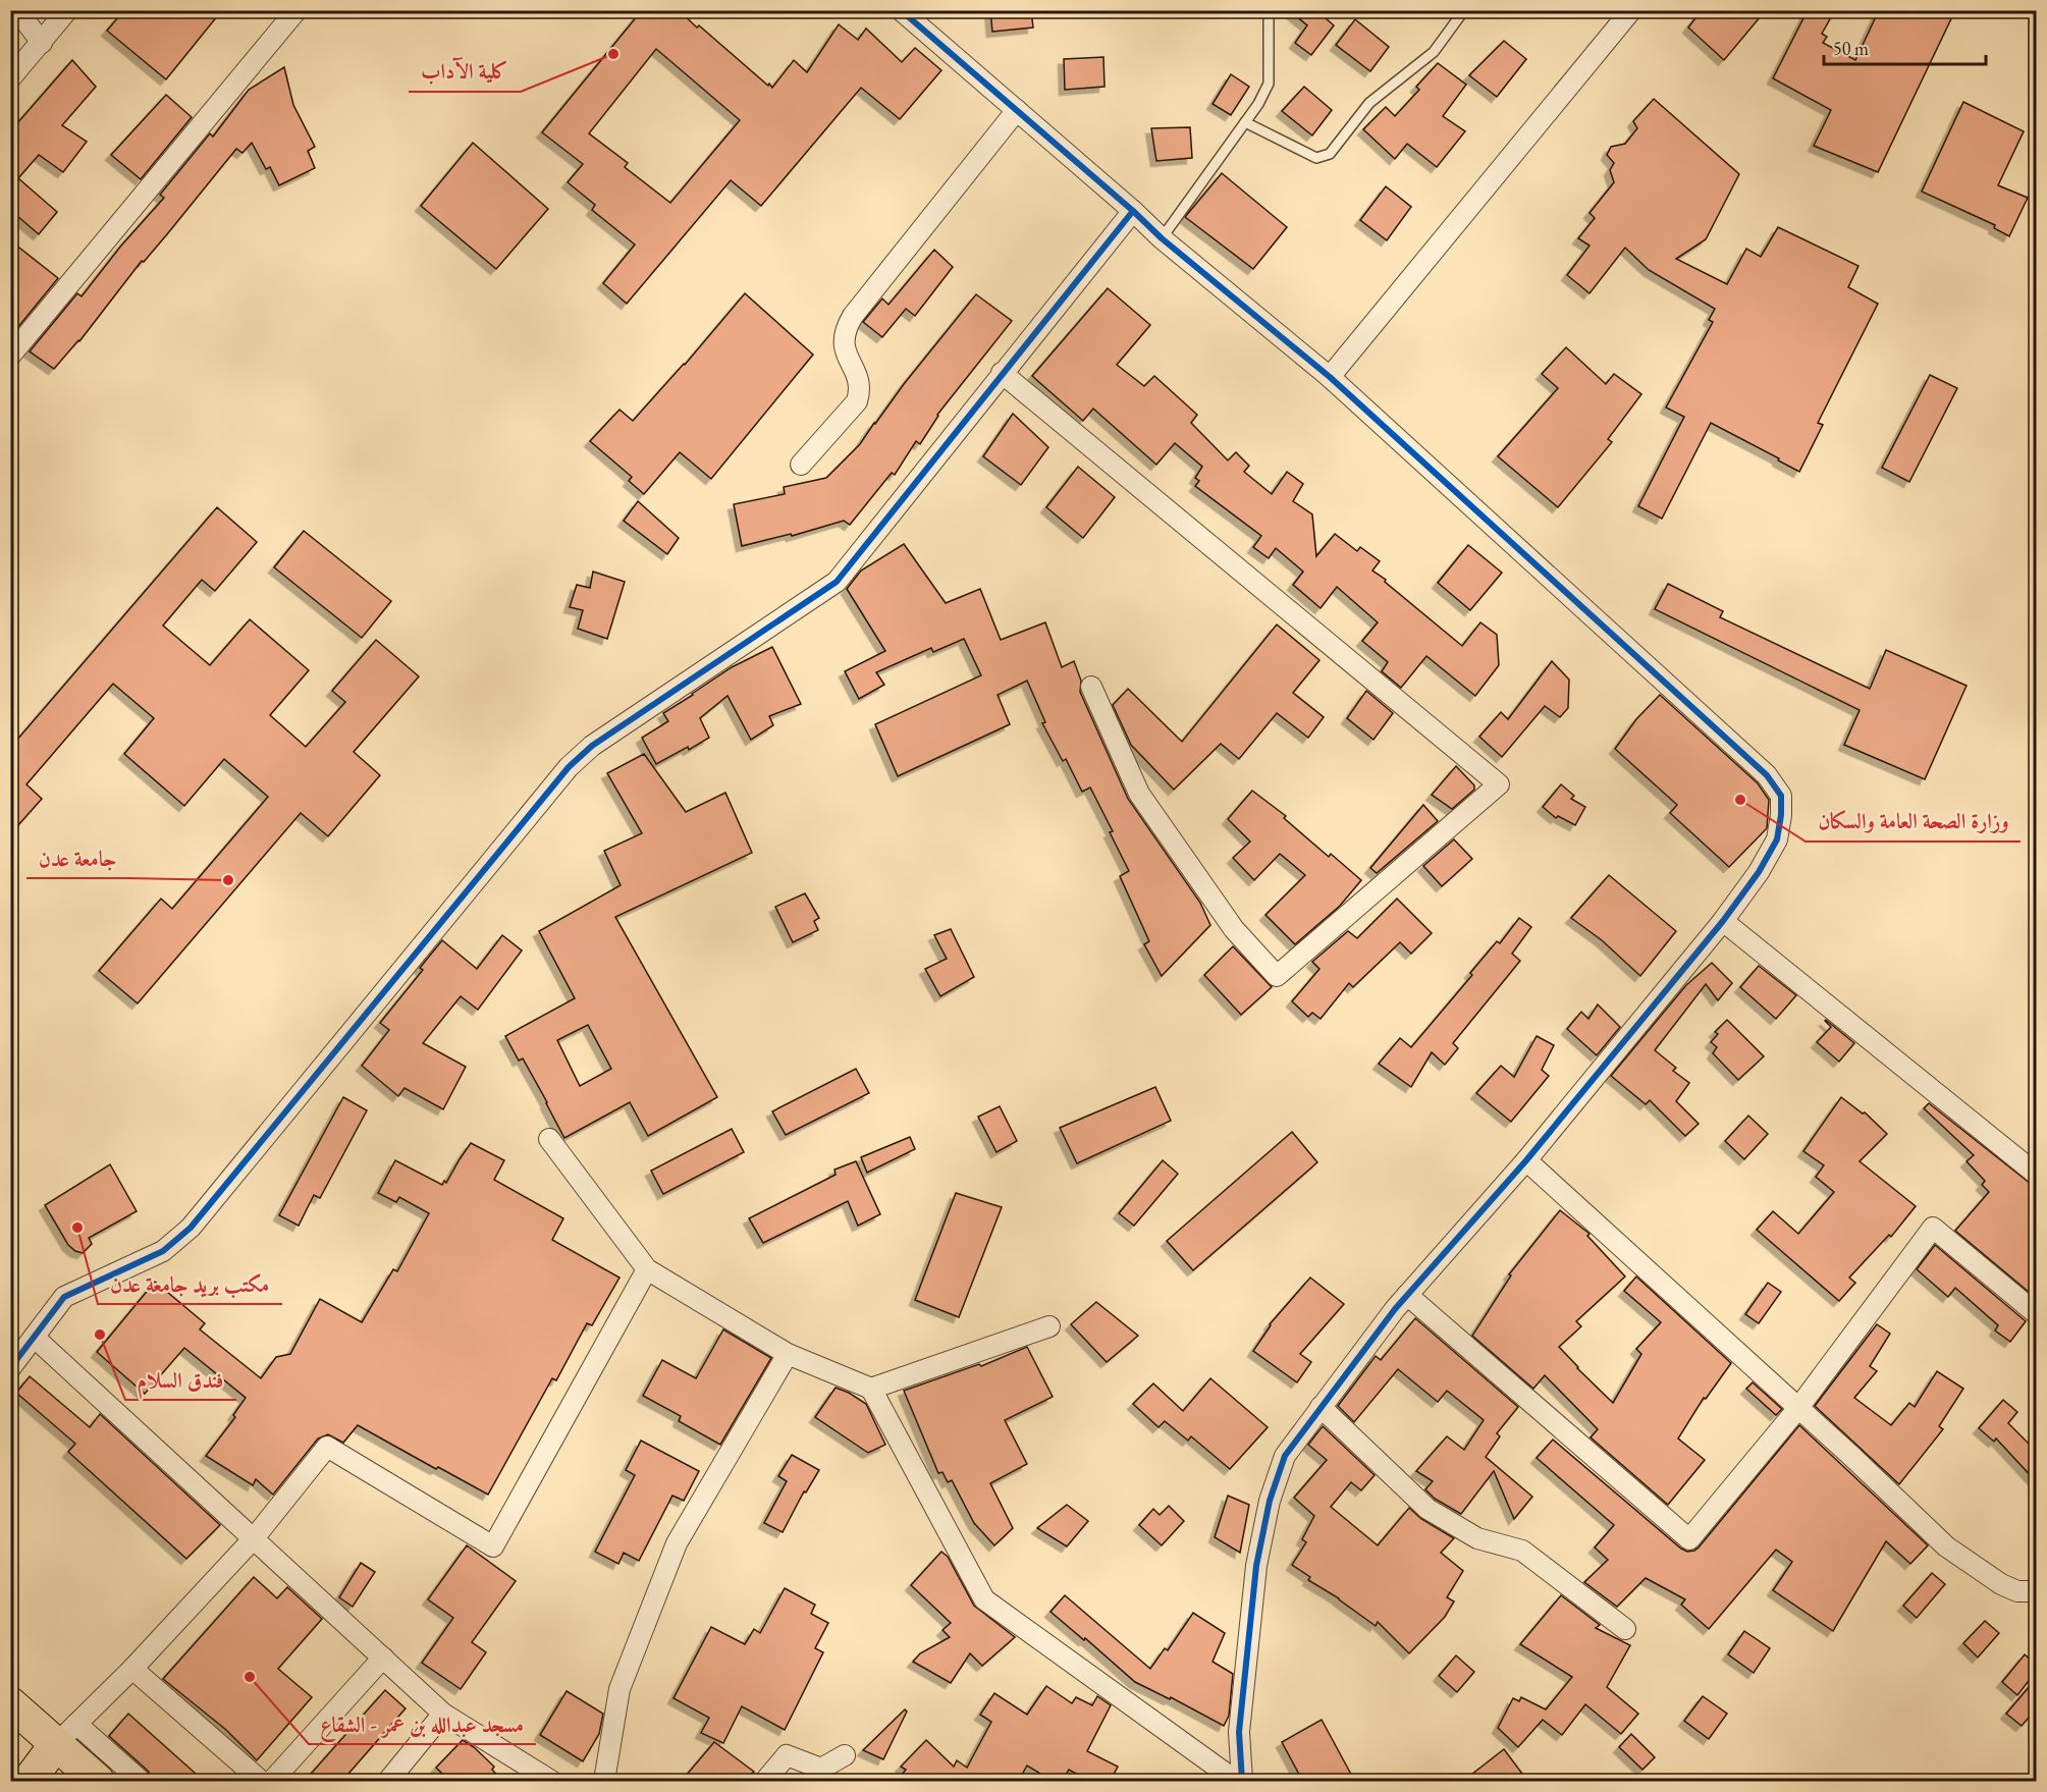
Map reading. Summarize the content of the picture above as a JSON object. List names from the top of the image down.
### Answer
{
  "places": [
    "كلية الآداب",
    "وزارة الصحة العامة والسكان",
    "جامعة عدن",
    "مكتب بريد جامعة عدن",
    "فندق السلام",
    "مسجد عبدالله بن عمر - الشقاع"
  ],
  "scale_bar": "50 m"
}
